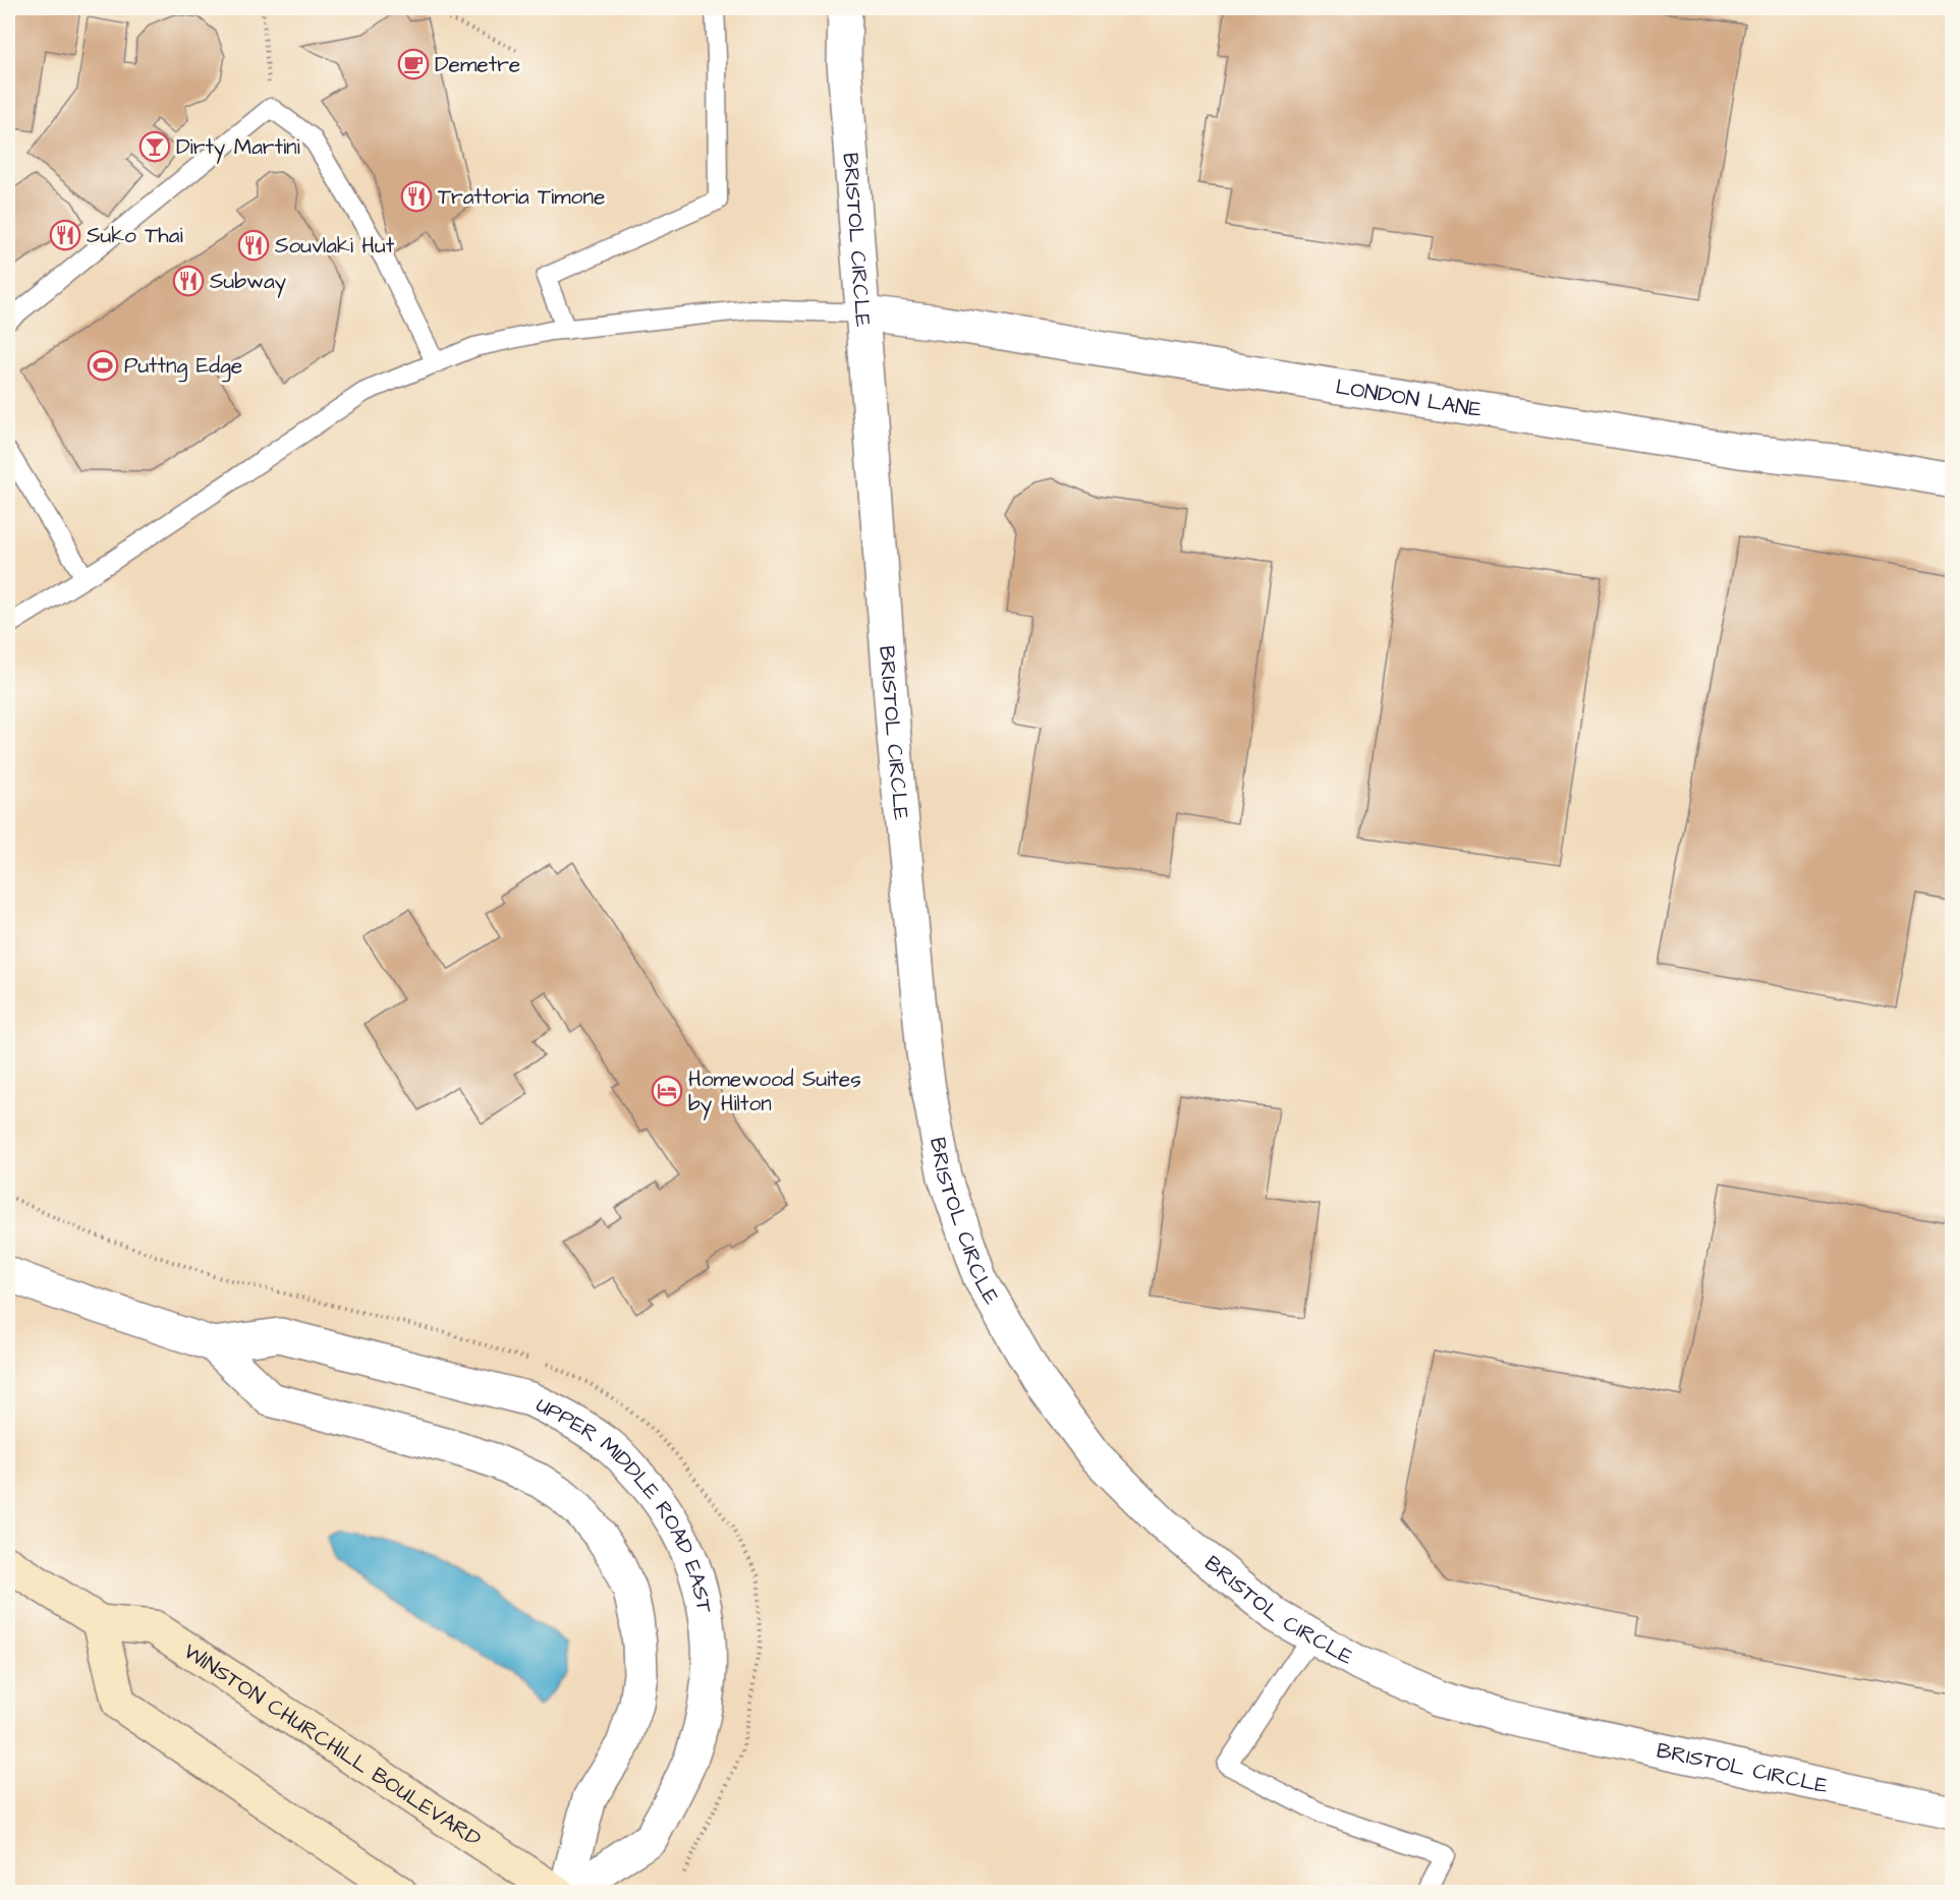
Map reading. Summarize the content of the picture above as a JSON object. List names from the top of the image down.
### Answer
{
  "streets": {
    "main road": ["WINSTON CHURCHILL BOULEVARD"],
    "street": ["BRISTOL CIRCLE", "LONDON LANE", "UPPER MIDDLE ROAD EAST"]
  },
  "crossings": [
    ["BRISTOL CIRCLE", "LONDON LANE"]
  ],
  "places": {
    "cafe": ["Demetre"],
    "bar": ["Dirty Martini"],
    "restaurant": [
      "Trattoria Timone",
      "Suko Thai",
      "Souvlaki Hut",
      "Subway"
    ],
    "sports": ["Puttng Edge"],
    "hotel": ["Homewood Suites by Hilton"]
  }
}
